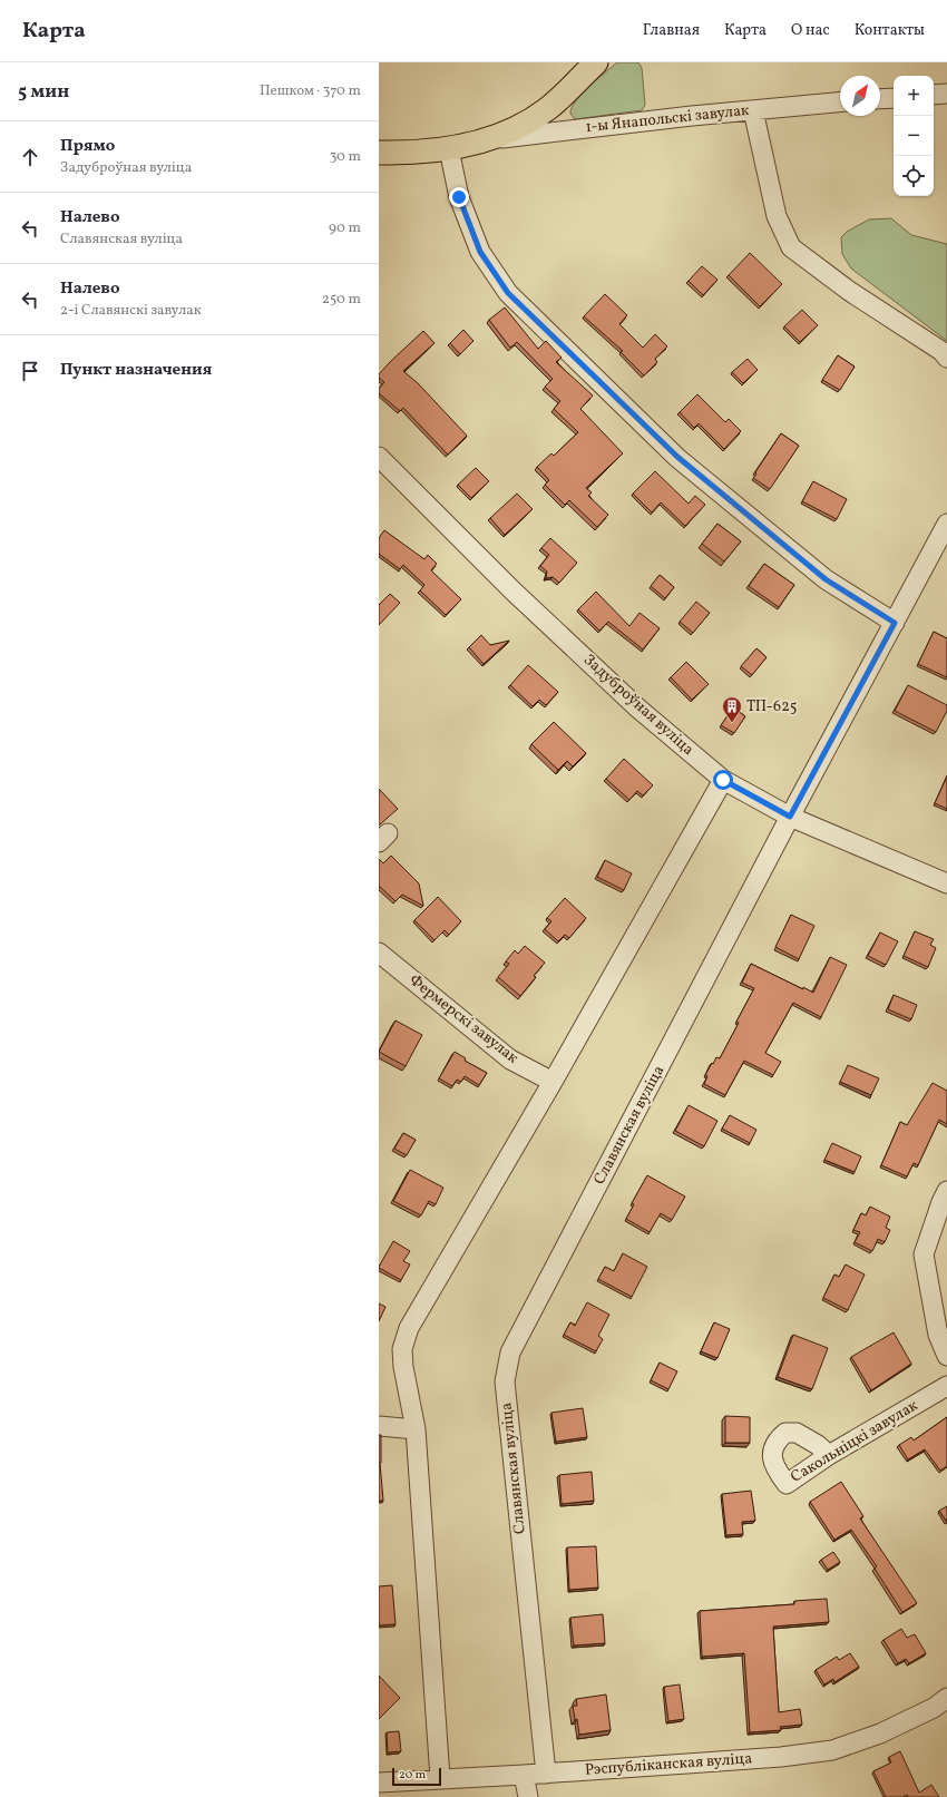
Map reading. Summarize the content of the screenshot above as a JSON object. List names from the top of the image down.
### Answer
{
  "streets": {
    "street": [
      "1-ы Янапольскі завулак",
      "Задуброўная вуліца",
      "Фермерскі завулак",
      "Славянская вуліца",
      "Сакольніцкі завулак",
      "Рэспубліканская вуліца"
    ]
  },
  "crossings": [
    ["Задуброўная вуліца", "Славянская вуліца"],
    ["Славянская вуліца", "Рэспубліканская вуліца"]
  ],
  "places": {
    "building": ["ТП-625"]
  },
  "scale_bar": "20 m",
  "north": "top right",
  "page": {
    "header": "Карта",
    "nav": [
      "Главная",
      "Карта",
      "О нас",
      "Контакты"
    ],
    "heading": ["5 мин", "Пешком · 370 m"],
    "map_buttons": ["+", "−"],
    "list": [
      ["Прямо", "Задуброўная вуліца", "30 m"],
      ["Налево", "Славянская вуліца", "90 m"],
      ["Налево", "2-і Славянскі завулак", "250 m"],
      "Пункт назначения"
    ],
    "scale": "20 m"
  }
}
